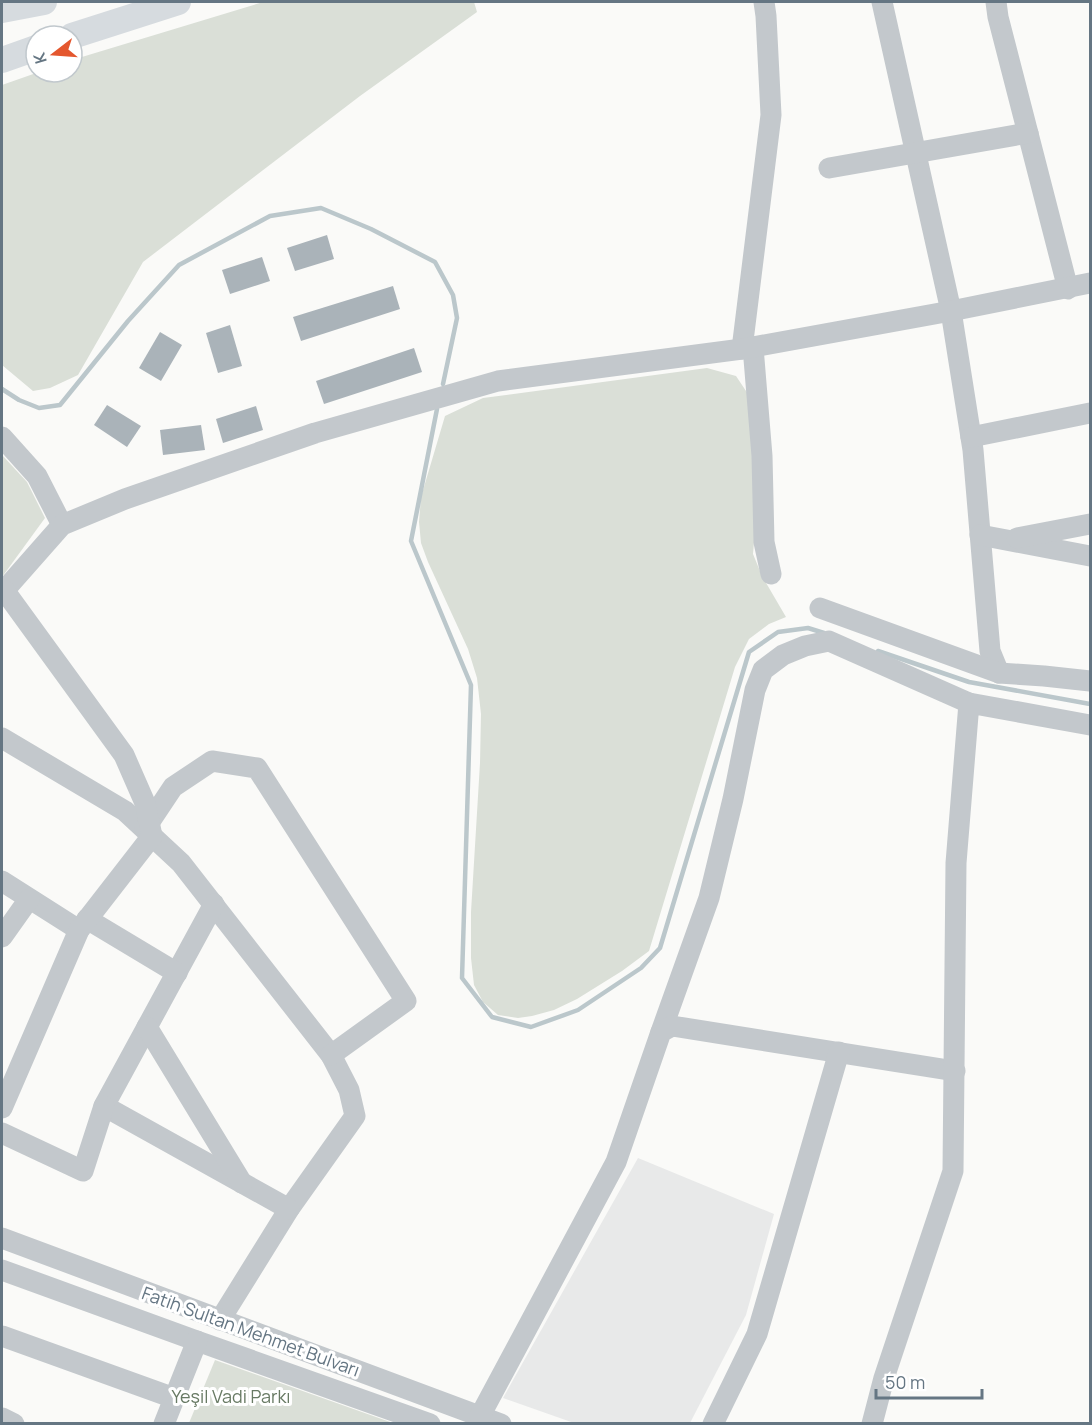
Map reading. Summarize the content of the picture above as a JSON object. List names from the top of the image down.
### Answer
{
  "streets": {
    "street": ["Fatih Sultan Mehmet Bulvarı"]
  },
  "parks": ["Yeşil Vadi Parkı"],
  "scale_bar": "50 m",
  "north": "left"
}
